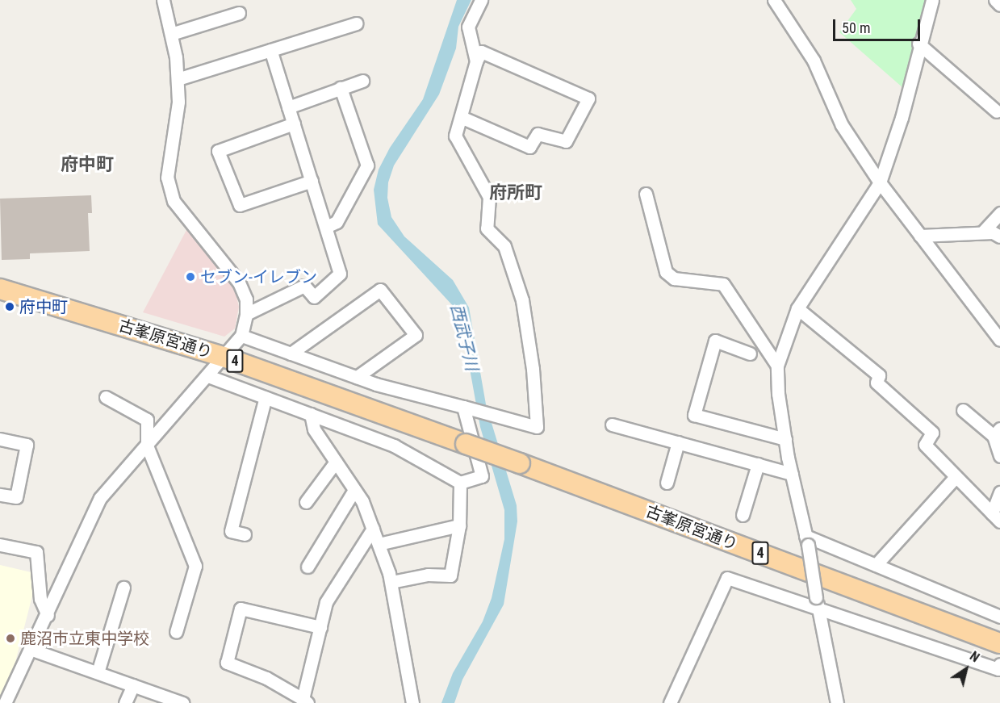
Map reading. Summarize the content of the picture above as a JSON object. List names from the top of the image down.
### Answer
{
  "streets": {
    "main road": ["古峯原宮通り", "4"]
  },
  "districts": ["府中町", "府所町"],
  "water": ["西武子川"],
  "places": ["セブン-イレブン", "府中町", "鹿沼市立東中学校"],
  "scale_bar": "50 m",
  "north": "top right"
}
